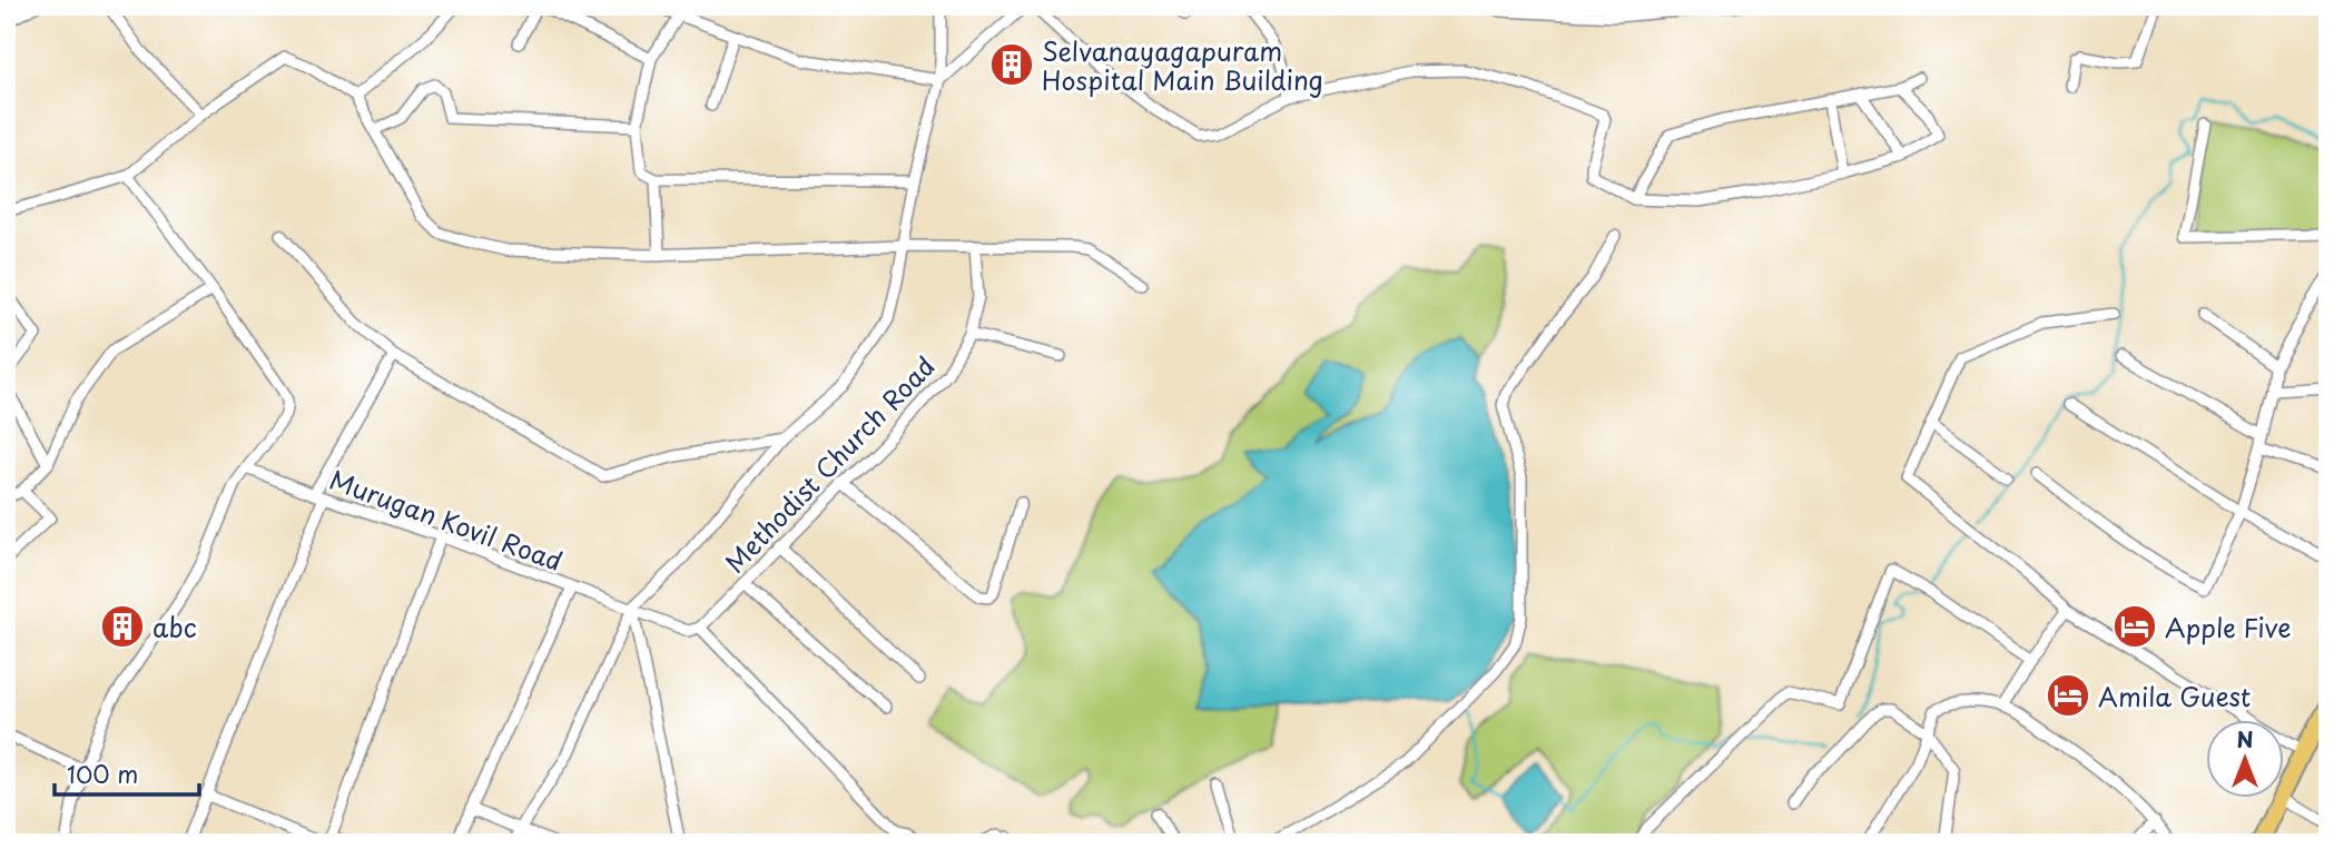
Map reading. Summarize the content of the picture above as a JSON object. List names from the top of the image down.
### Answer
{
  "streets": {
    "street": ["Methodist Church Road", "Murugan Kovil Road"]
  },
  "places": {
    "building": ["Selvanayagapuram Hospital Main Building", "abc"],
    "hotel": ["Apple Five", "Amila Guest"]
  },
  "scale_bar": "100 m",
  "north": "top"
}
